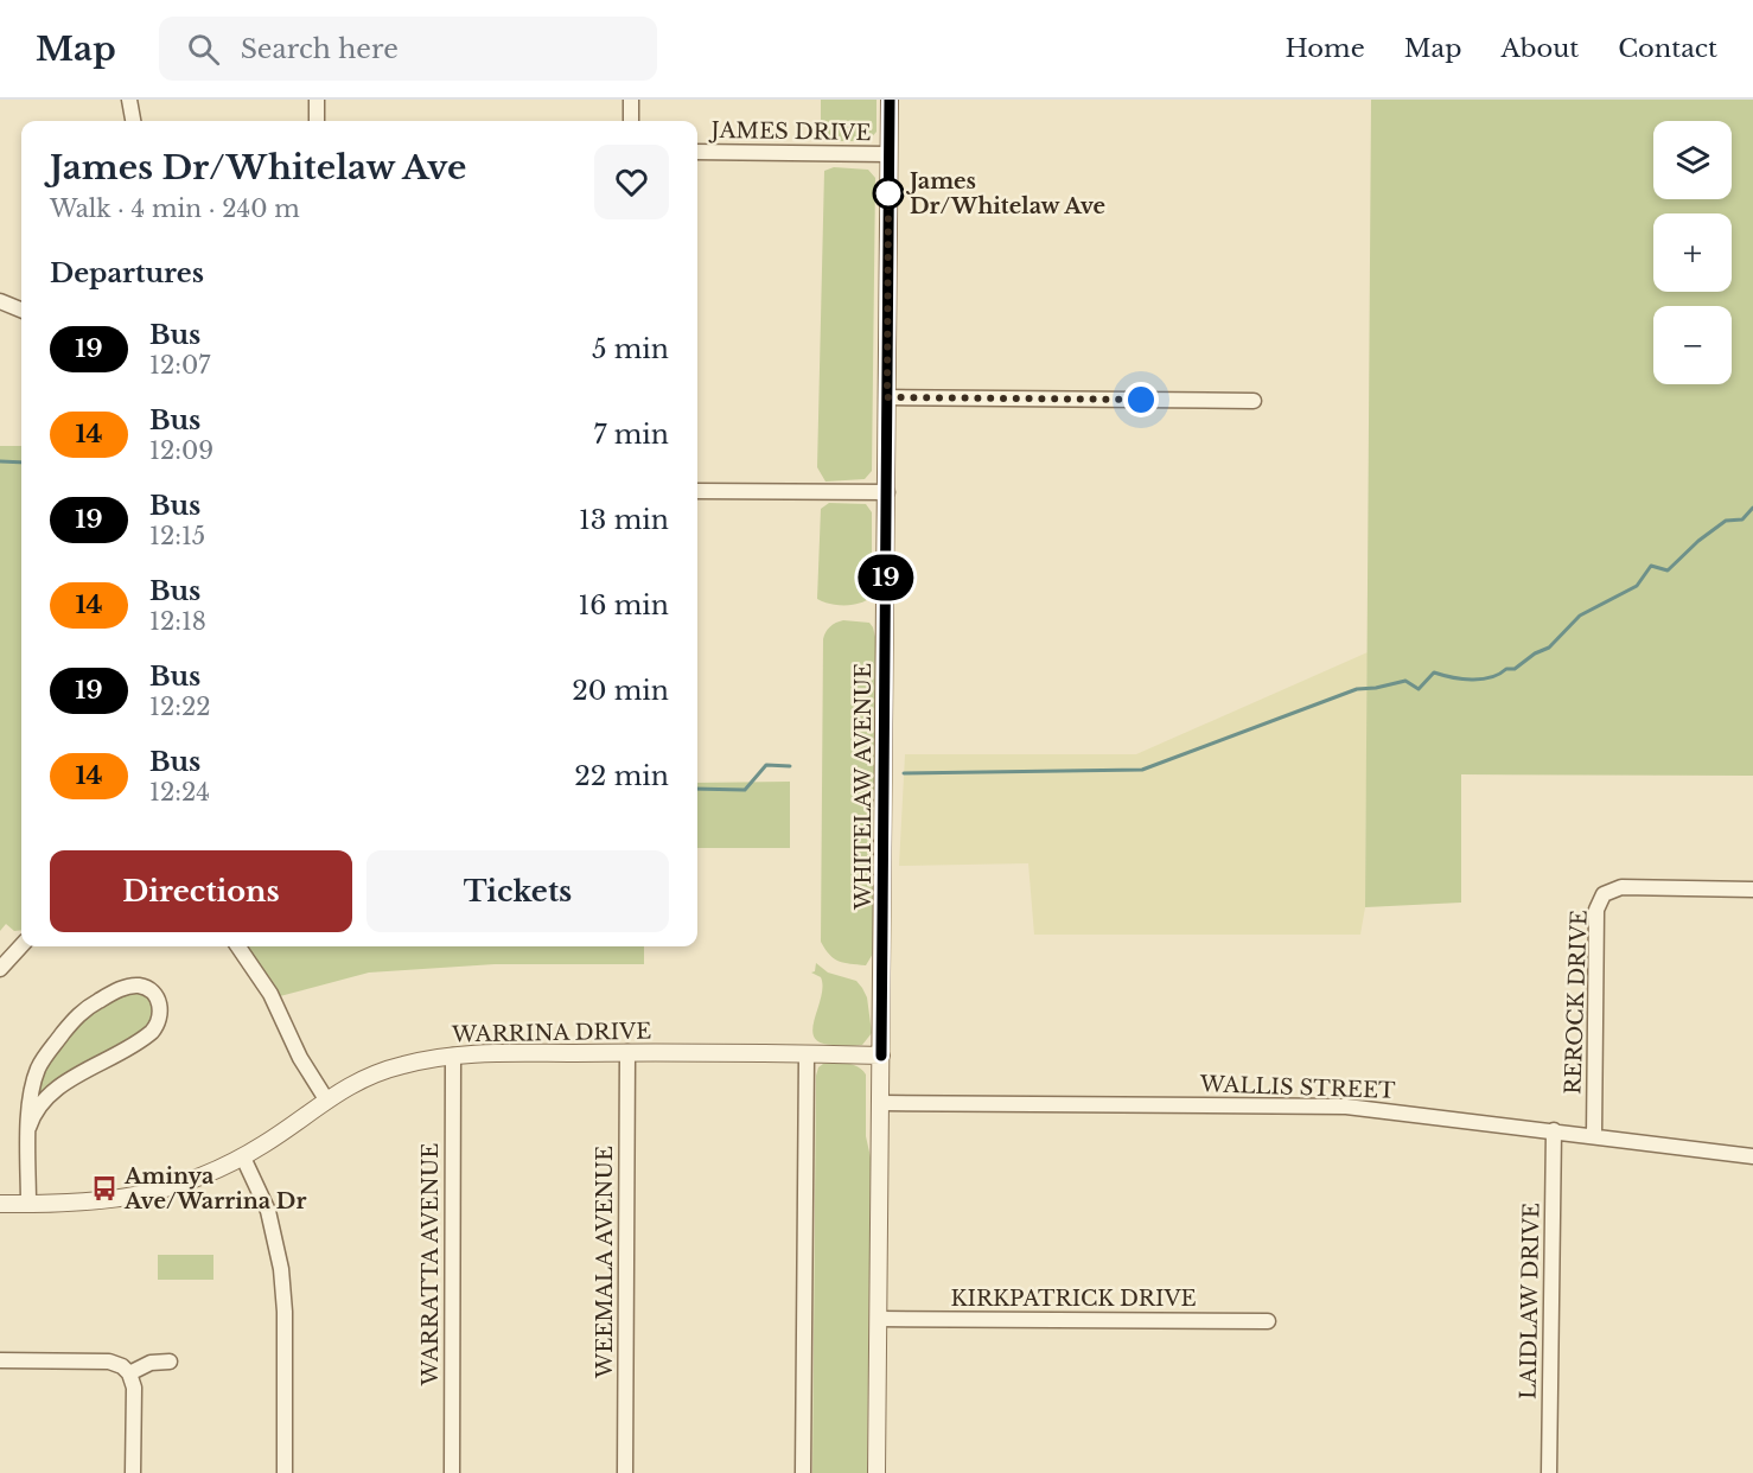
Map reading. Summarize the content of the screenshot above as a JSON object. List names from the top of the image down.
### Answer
{
  "streets": {
    "street": [
      "JAMES DRIVE",
      "WHITELAW AVENUE",
      "REROCK DRIVE",
      "WARRINA DRIVE",
      "WALLIS STREET",
      "WEEMALA AVENUE",
      "WARRATTA AVENUE",
      "KIRKPATRICK DRIVE",
      "LAIDLAW DRIVE"
    ]
  },
  "crossings": [
    ["JAMES DRIVE", "WHITELAW AVENUE"],
    ["WHITELAW AVENUE", "WARRINA DRIVE"],
    ["WHITELAW AVENUE", "WALLIS STREET"],
    ["WHITELAW AVENUE", "KIRKPATRICK DRIVE"],
    ["REROCK DRIVE", "WALLIS STREET"],
    ["WARRINA DRIVE", "WEEMALA AVENUE"],
    ["WARRINA DRIVE", "WARRATTA AVENUE"],
    ["WALLIS STREET", "LAIDLAW DRIVE"]
  ],
  "places": {
    "other": ["James Dr/Whitelaw Ave"],
    "bus stop": ["Aminya Ave/Warrina Dr"]
  },
  "lines": ["bus line 19"],
  "page": {
    "header": "Map",
    "search": "Search here",
    "nav": [
      "Home",
      "Map",
      "About",
      "Contact"
    ],
    "on_map": "19",
    "map_buttons": ["+", "−"],
    "heading": [
      ["James Dr/Whitelaw Ave", "Walk · 4 min · 240 m"],
      "Departures"
    ],
    "list": [
      {
        "mark": "19",
        "name": "Bus",
        "note": "12:07",
        "value": "5 min"
      },
      {
        "mark": "14",
        "name": "Bus",
        "note": "12:09",
        "value": "7 min"
      },
      {
        "mark": "19",
        "name": "Bus",
        "note": "12:15",
        "value": "13 min"
      },
      {
        "mark": "14",
        "name": "Bus",
        "note": "12:18",
        "value": "16 min"
      },
      {
        "mark": "19",
        "name": "Bus",
        "note": "12:22",
        "value": "20 min"
      },
      {
        "mark": "14",
        "name": "Bus",
        "note": "12:24",
        "value": "22 min"
      }
    ],
    "buttons": ["Directions", "Tickets"]
  }
}
